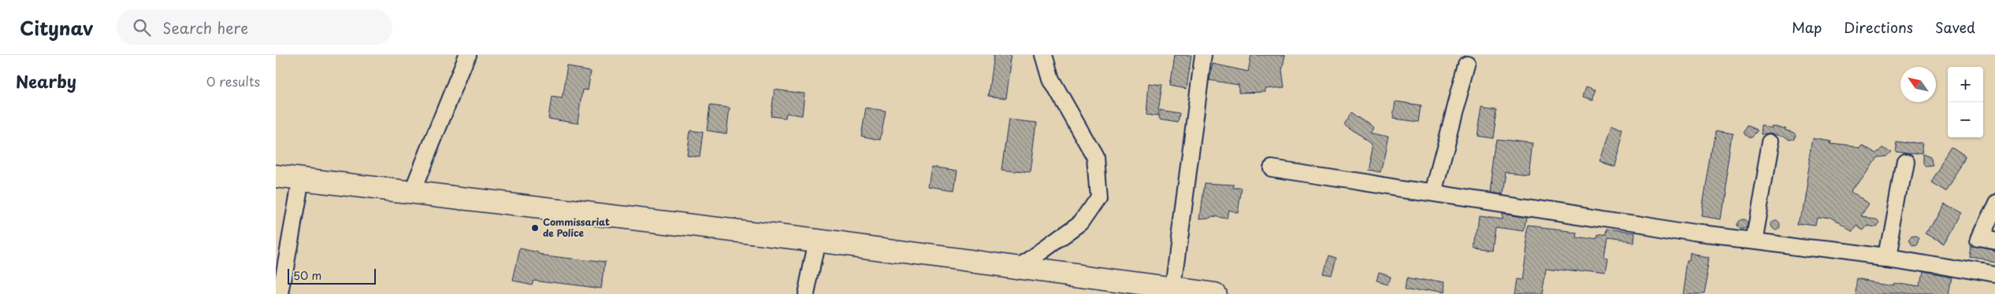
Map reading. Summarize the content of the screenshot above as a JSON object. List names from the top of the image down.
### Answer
{
  "places": ["Commissariat de Police"],
  "scale_bar": "50 m",
  "north": "top left",
  "page": {
    "header": "Citynav",
    "search": "Search here",
    "nav": ["Map", "Directions", "Saved"],
    "heading": ["Nearby", "0 results"],
    "map_buttons": ["+", "−"],
    "scale": "50 m"
  }
}
